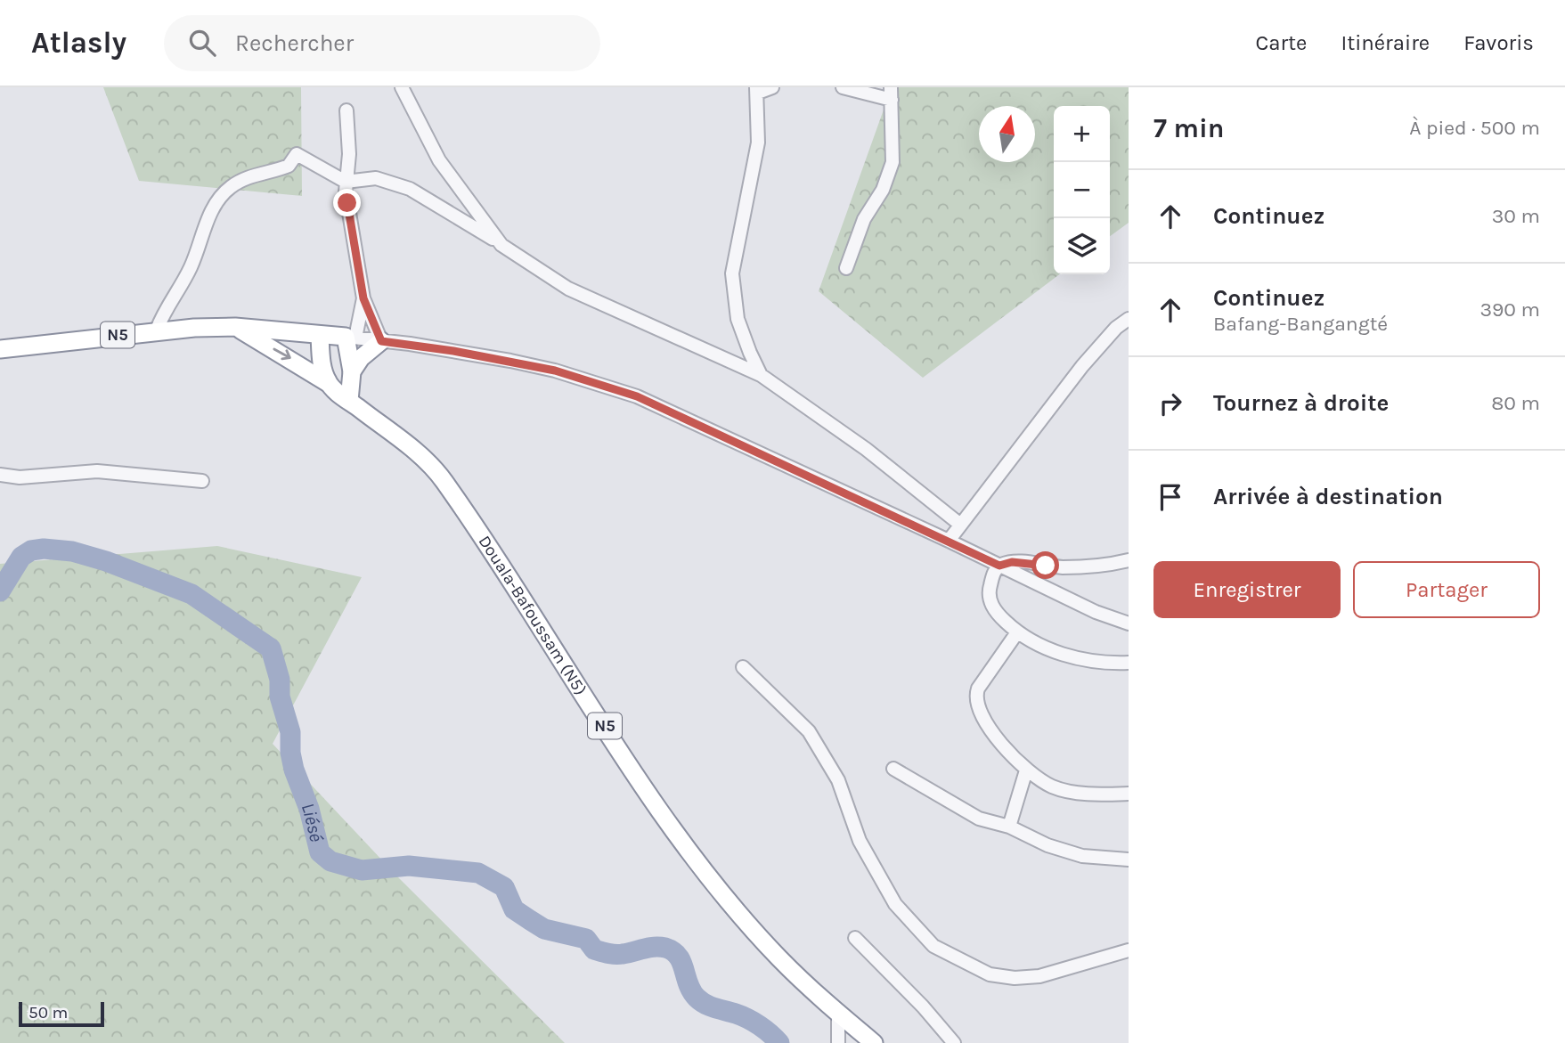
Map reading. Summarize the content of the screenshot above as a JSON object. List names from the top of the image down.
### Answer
{
  "streets": {
    "highway": ["N5", "Douala-Bafoussam (N5)"]
  },
  "crossings": [
    ["N5", "Douala-Bafoussam (N5)"]
  ],
  "water": ["Liésé"],
  "scale_bar": "50 m",
  "north": "top",
  "page": {
    "header": "Atlasly",
    "search": "Rechercher",
    "nav": ["Carte", "Itinéraire", "Favoris"],
    "heading": ["7 min", "À pied · 500 m"],
    "map_buttons": ["+", "−"],
    "list": [
      ["Continuez", "30 m"],
      ["Continuez", "Bafang-Bangangté", "390 m"],
      ["Tournez à droite", "80 m"],
      "Arrivée à destination"
    ],
    "buttons": ["Enregistrer", "Partager"],
    "scale": "50 m"
  }
}
